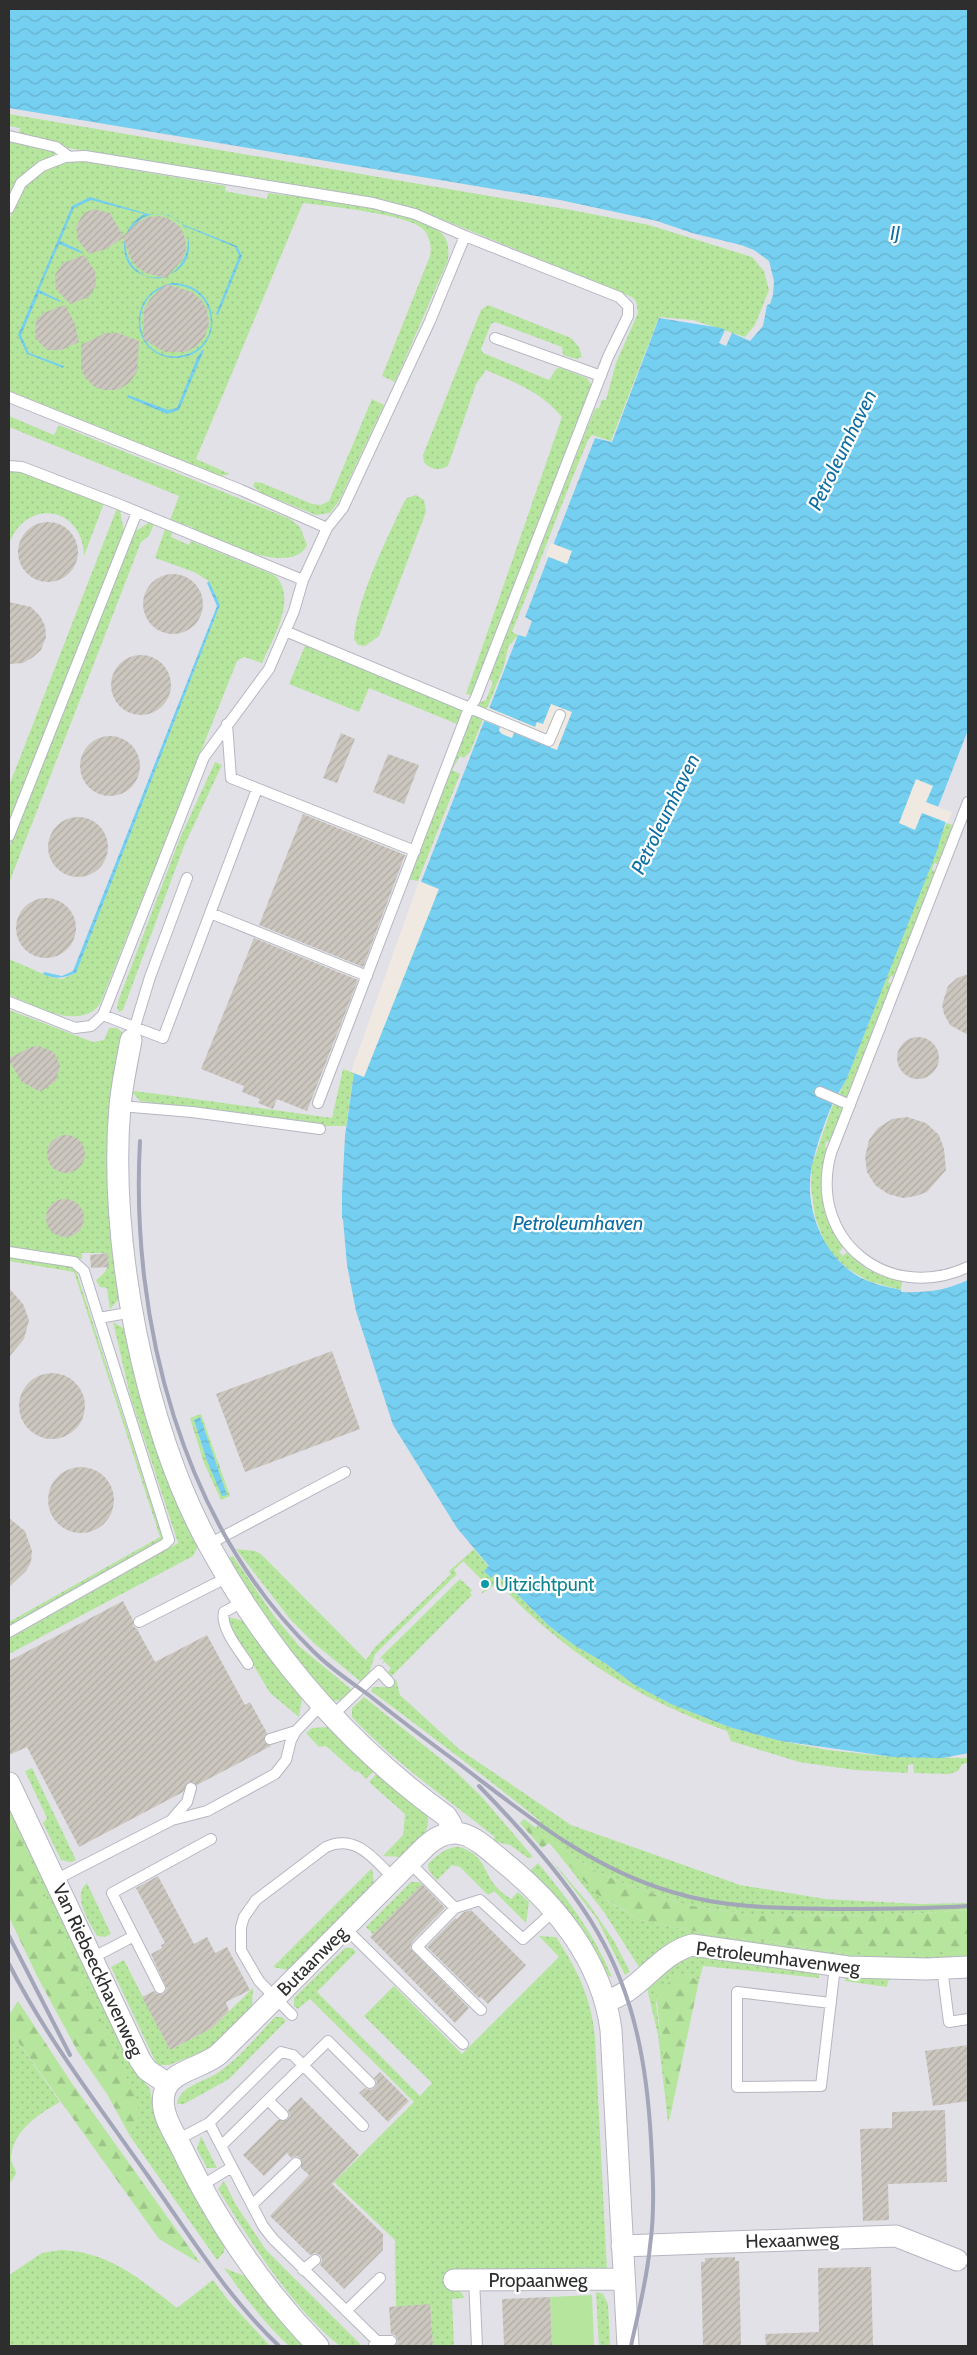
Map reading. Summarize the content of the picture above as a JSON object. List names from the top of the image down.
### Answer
{
  "streets": {
    "street": [
      "Petroleumhavenweg",
      "Butaanweg",
      "Van Riebeeckhavenweg",
      "Hexaanweg",
      "Propaanweg"
    ]
  },
  "crossings": [
    ["Butaanweg", "Van Riebeeckhavenweg"]
  ],
  "water": ["IJ", "Petroleumhaven"],
  "places": ["Uitzichtpunt"]
}
